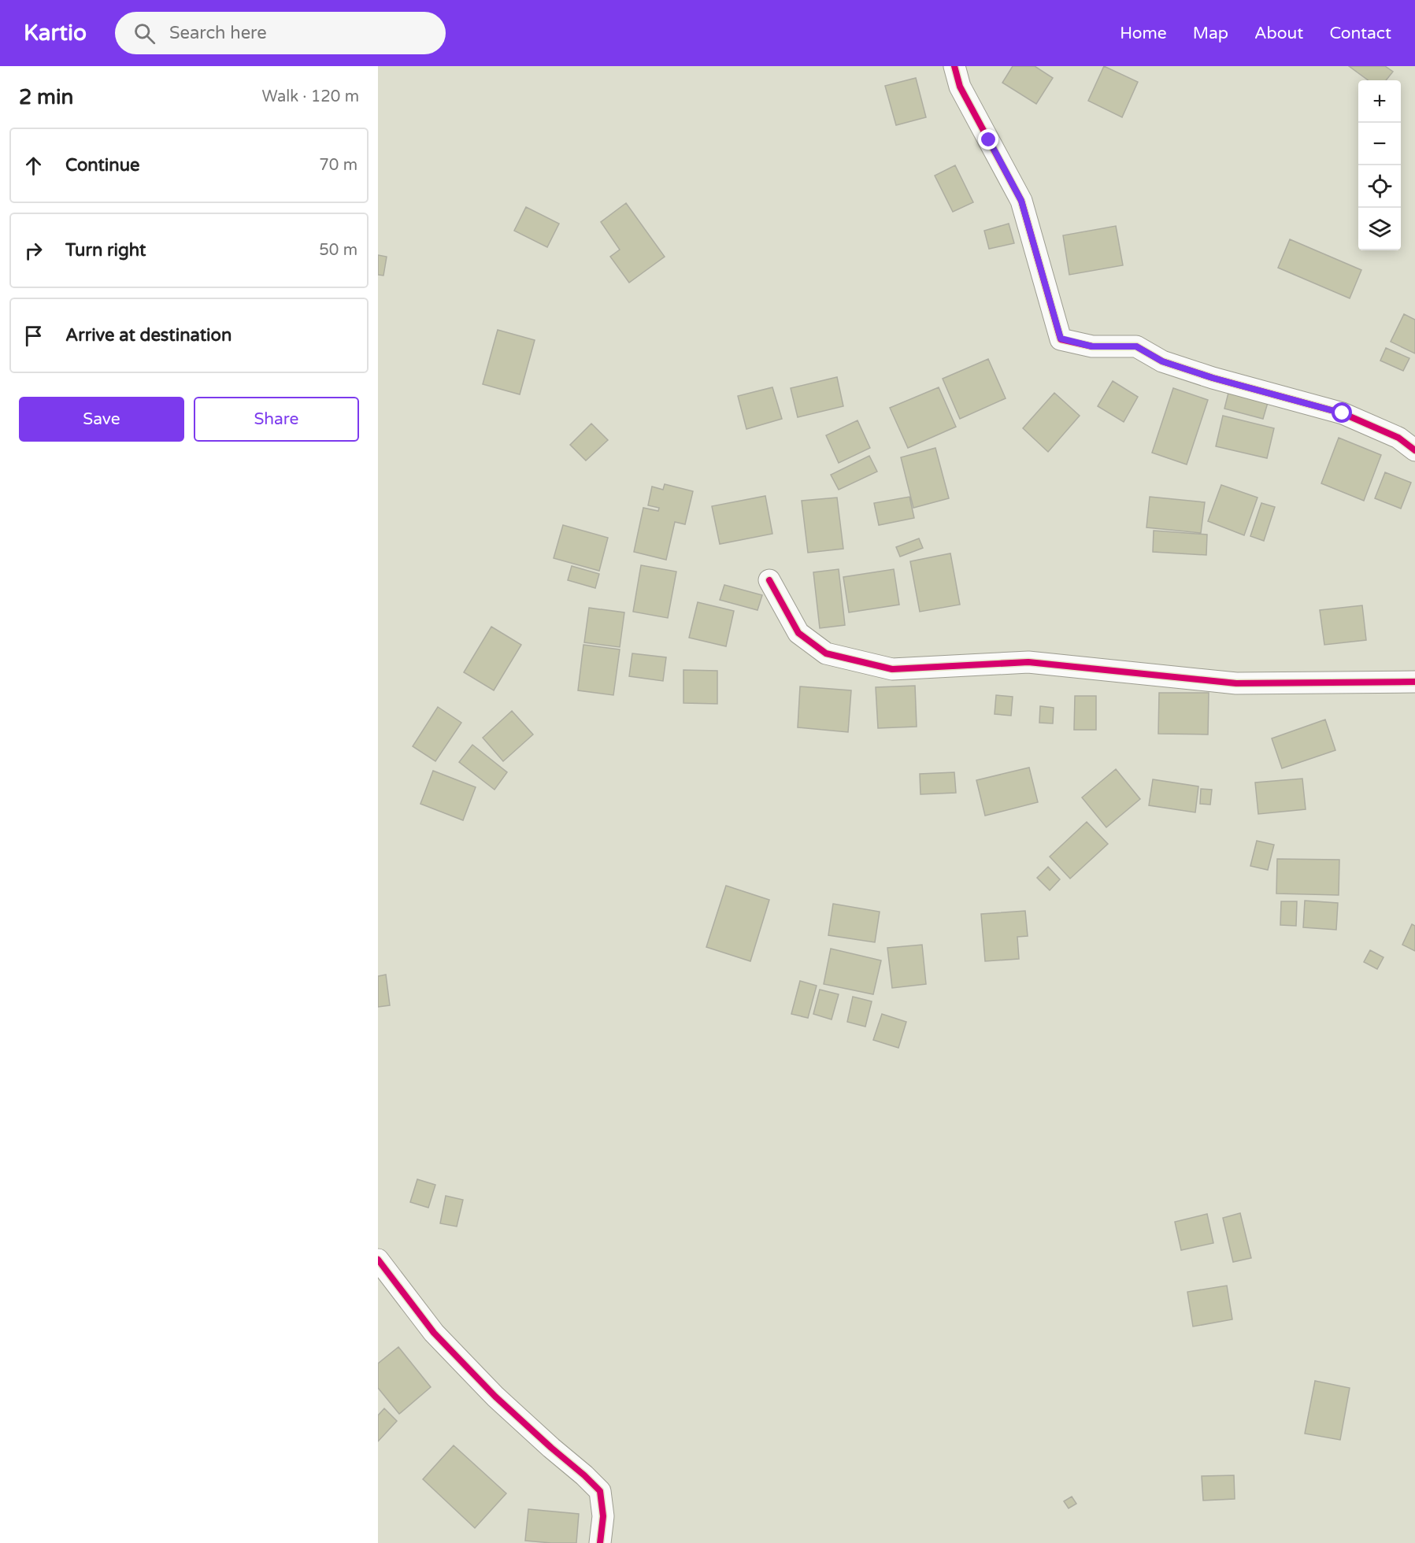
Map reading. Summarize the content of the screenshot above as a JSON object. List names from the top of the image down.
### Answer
{
  "page": {
    "header": "Kartio",
    "search": "Search here",
    "nav": [
      "Home",
      "Map",
      "About",
      "Contact"
    ],
    "heading": ["2 min", "Walk · 120 m"],
    "map_buttons": ["+", "−"],
    "list": [
      ["Continue", "70 m"],
      ["Turn right", "50 m"],
      "Arrive at destination"
    ],
    "buttons": ["Save", "Share"]
  }
}
